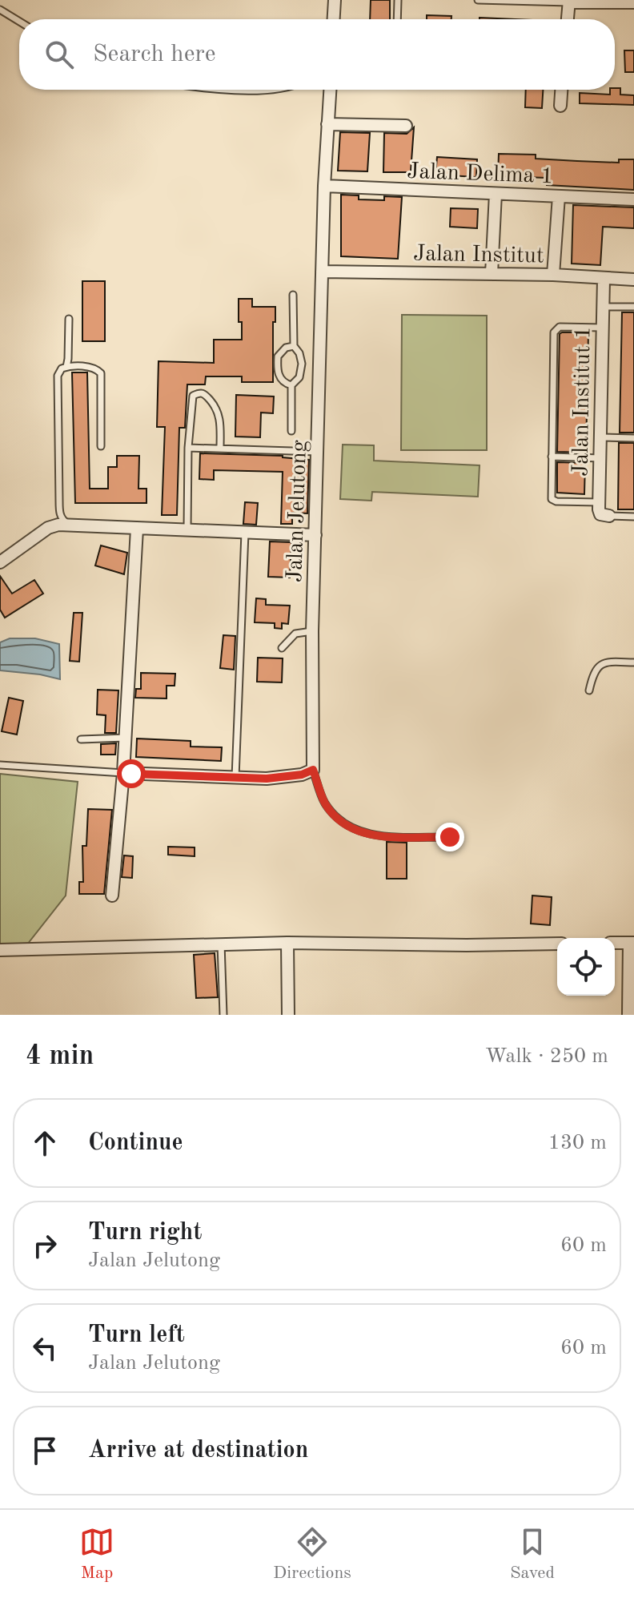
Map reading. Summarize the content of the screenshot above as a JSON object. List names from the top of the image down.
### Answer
{
  "streets": {
    "street": [
      "Jalan Delima 1",
      "Jalan Institut",
      "Jalan Institut 1",
      "Jalan Jelutong"
    ]
  },
  "crossings": [
    ["Jalan Delima 1", "Jalan Jelutong"],
    ["Jalan Institut", "Jalan Institut 1"],
    ["Jalan Institut", "Jalan Jelutong"]
  ],
  "page": {
    "search": "Search here",
    "heading": ["4 min", "Walk · 250 m"],
    "list": [
      ["Continue", "130 m"],
      ["Turn right", "Jalan Jelutong", "60 m"],
      ["Turn left", "Jalan Jelutong", "60 m"],
      "Arrive at destination"
    ],
    "nav": ["Map", "Directions", "Saved"]
  }
}
